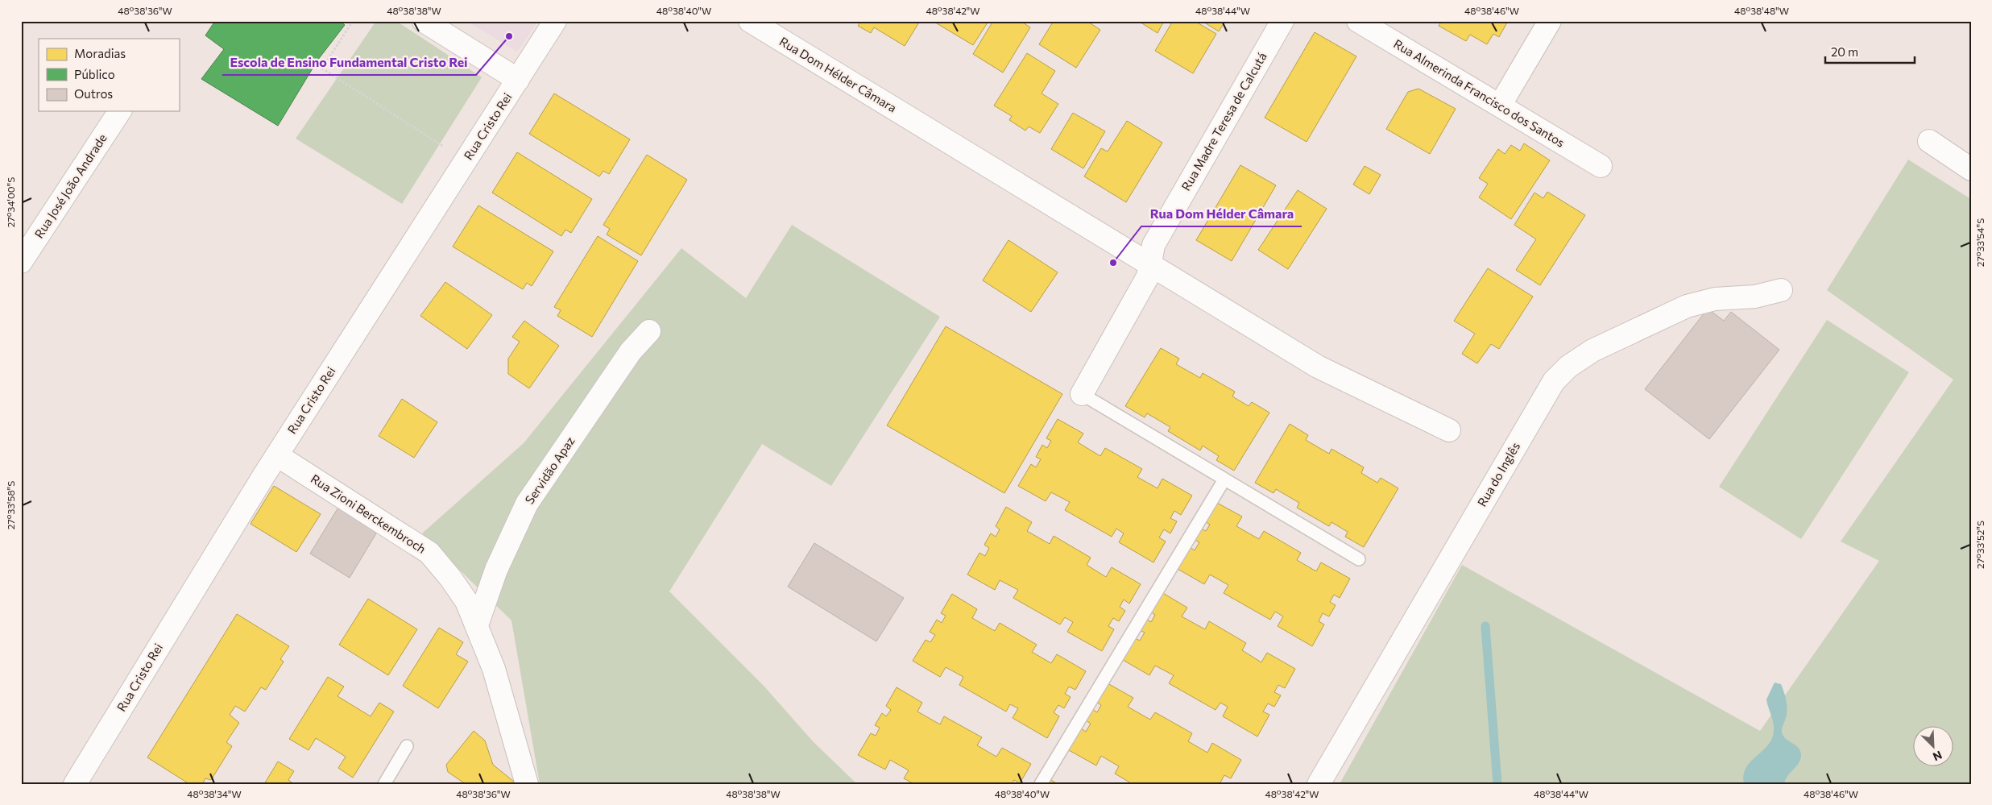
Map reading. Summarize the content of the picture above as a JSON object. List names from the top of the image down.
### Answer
{
  "streets": {
    "street": [
      "Rua Dom Hélder Câmara",
      "Rua Almerinda Francisco dos Santos",
      "Rua Madre Teresa de Calcutá",
      "Rua Cristo Rei",
      "Rua José João Andrade",
      "Servidão Apaz",
      "Rua do Inglês",
      "Rua Zioni Berckembroch"
    ]
  },
  "crossings": [
    ["Rua Dom Hélder Câmara", "Rua Madre Teresa de Calcutá"],
    ["Rua Cristo Rei", "Rua Zioni Berckembroch"],
    ["Servidão Apaz", "Rua Zioni Berckembroch"]
  ],
  "places": ["Escola de Ensino Fundamental Cristo Rei", "Rua Dom Hélder Câmara"],
  "legend": ["Moradias", "Público", "Outros"],
  "scale_bar": "20 m",
  "north": "bottom right",
  "coordinates": [
    "48°38'36\"W",
    "48°38'38\"W",
    "48°38'40\"W",
    "48°38'42\"W",
    "48°38'44\"W",
    "48°38'46\"W",
    "48°38'48\"W",
    "27°34'00\"S",
    "27°33'54\"S",
    "27°33'58\"S",
    "27°33'52\"S",
    "48°38'34\"W"
  ]
}
